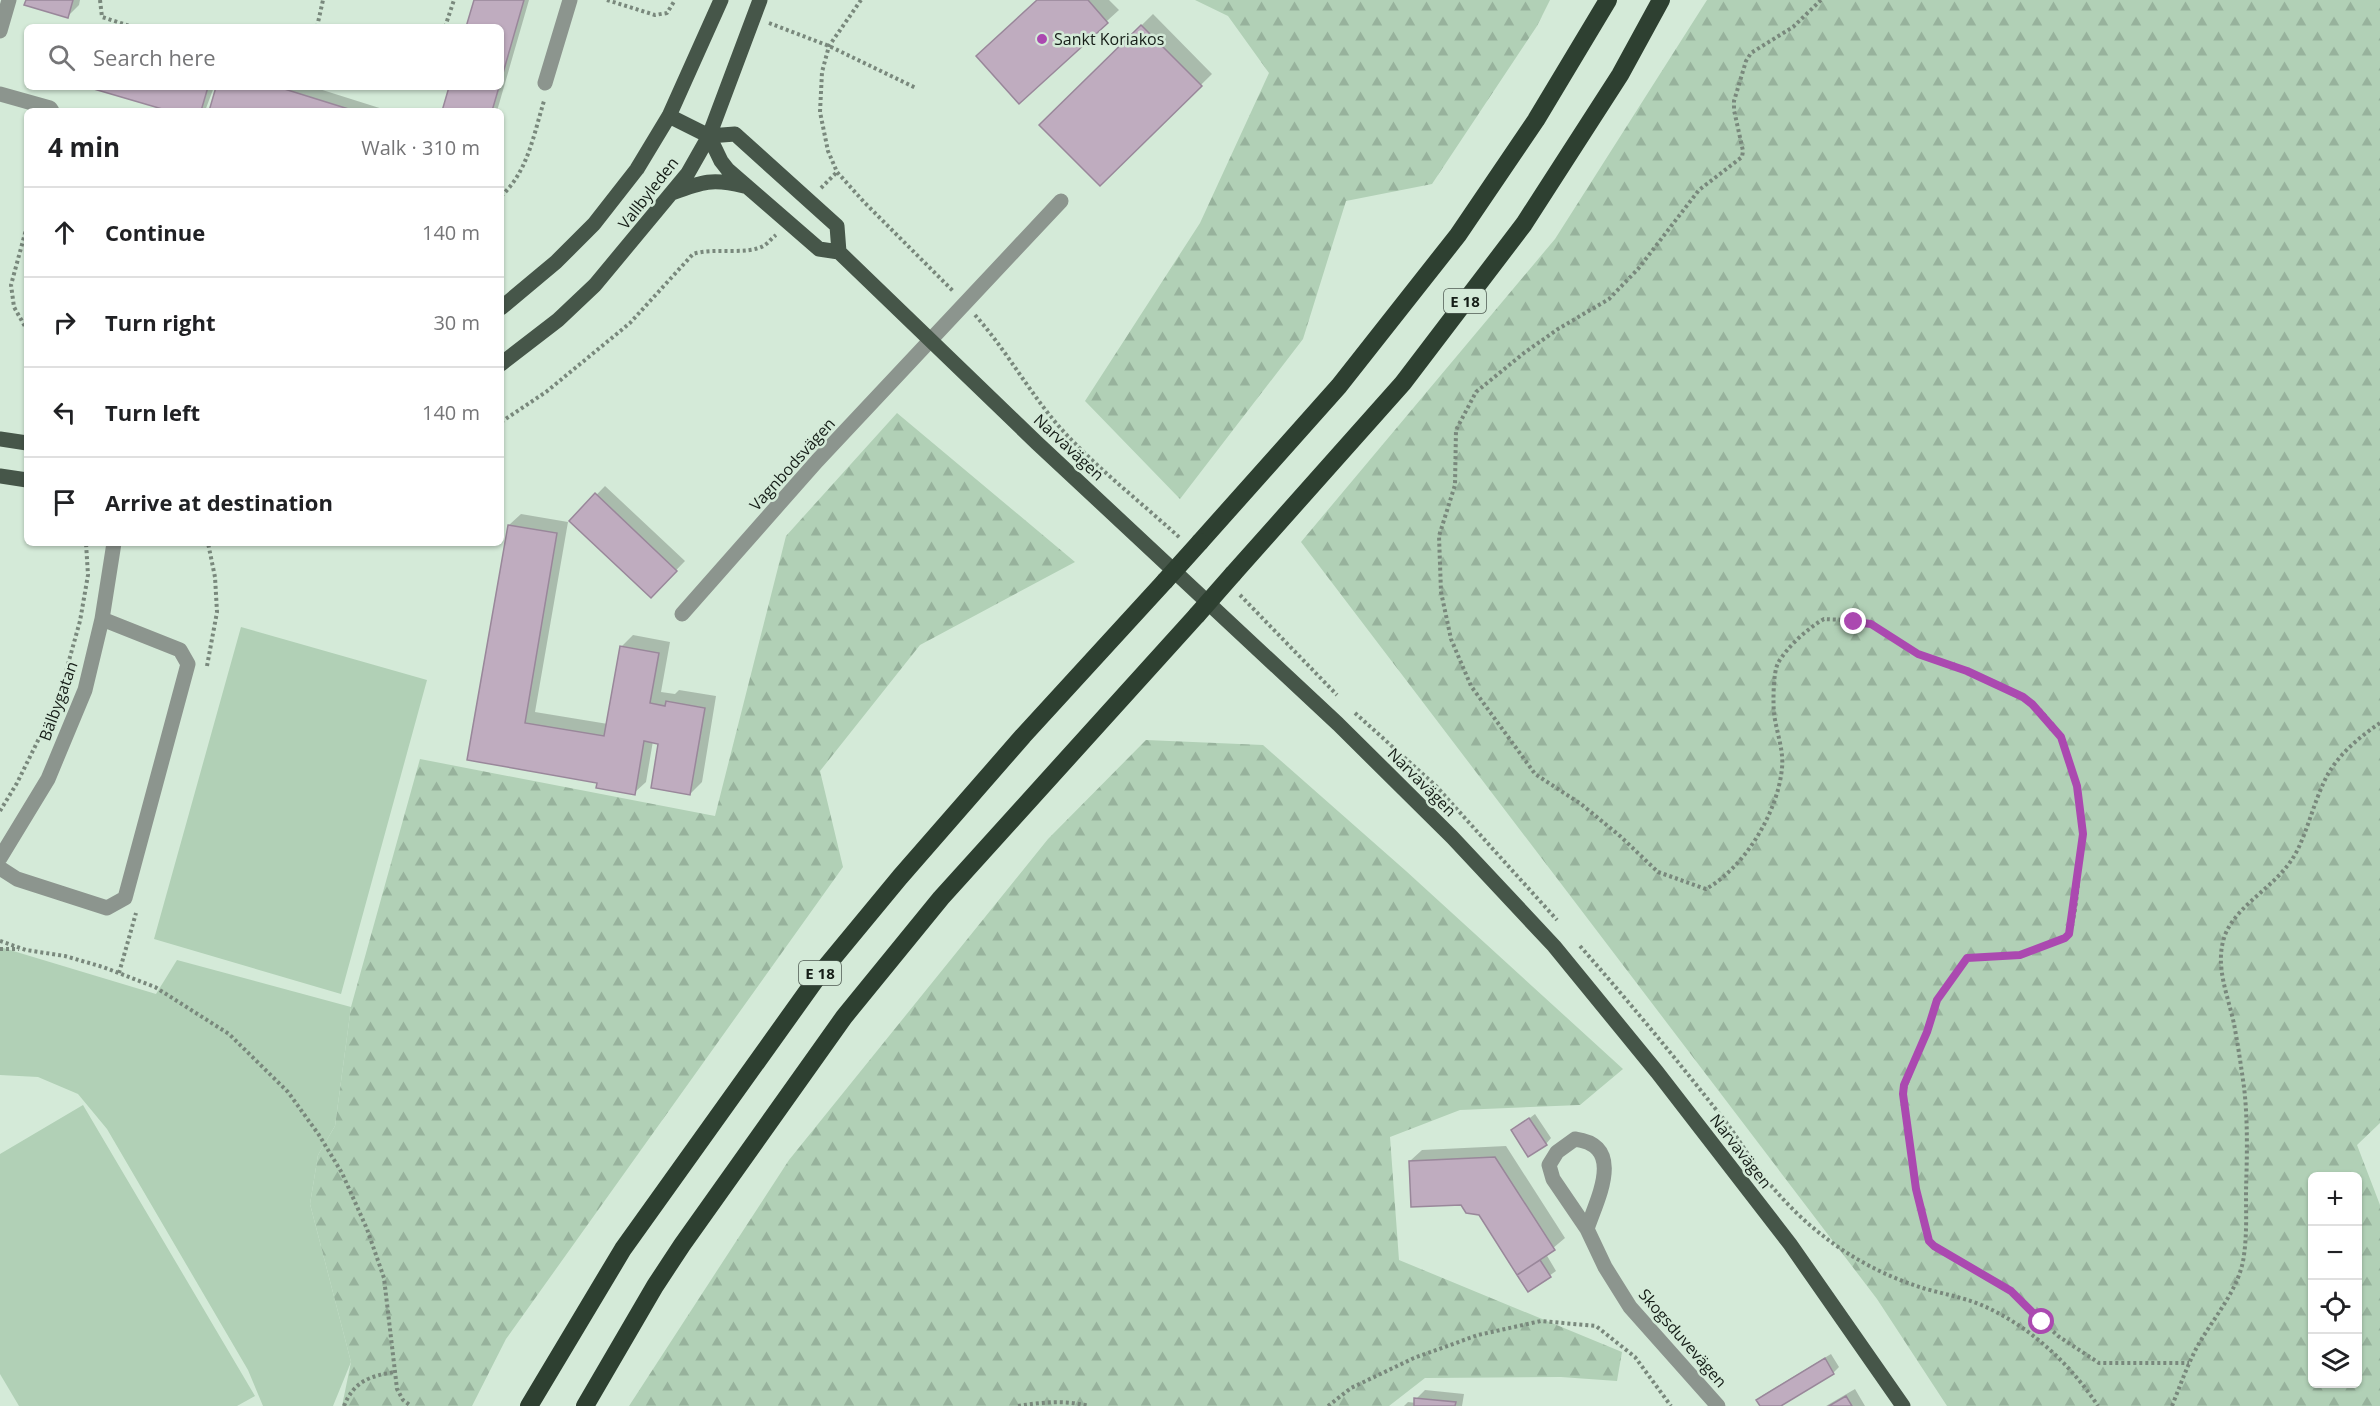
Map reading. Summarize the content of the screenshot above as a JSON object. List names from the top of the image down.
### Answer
{
  "streets": {
    "highway": ["E 18"],
    "main road": ["Vallbyleden", "Narvavägen"],
    "street": ["Vagnbodsvägen", "Bälbygatan", "Skogsduvevägen"]
  },
  "crossings": [
    ["Vallbyleden", "Narvavägen"],
    ["Narvavägen", "Vagnbodsvägen"]
  ],
  "places": ["Sankt Koriakos"],
  "page": {
    "search": "Search here",
    "heading": ["4 min", "Walk · 310 m"],
    "list": [
      ["Continue", "140 m"],
      ["Turn right", "30 m"],
      ["Turn left", "140 m"],
      "Arrive at destination"
    ],
    "map_buttons": ["+", "−"]
  }
}
